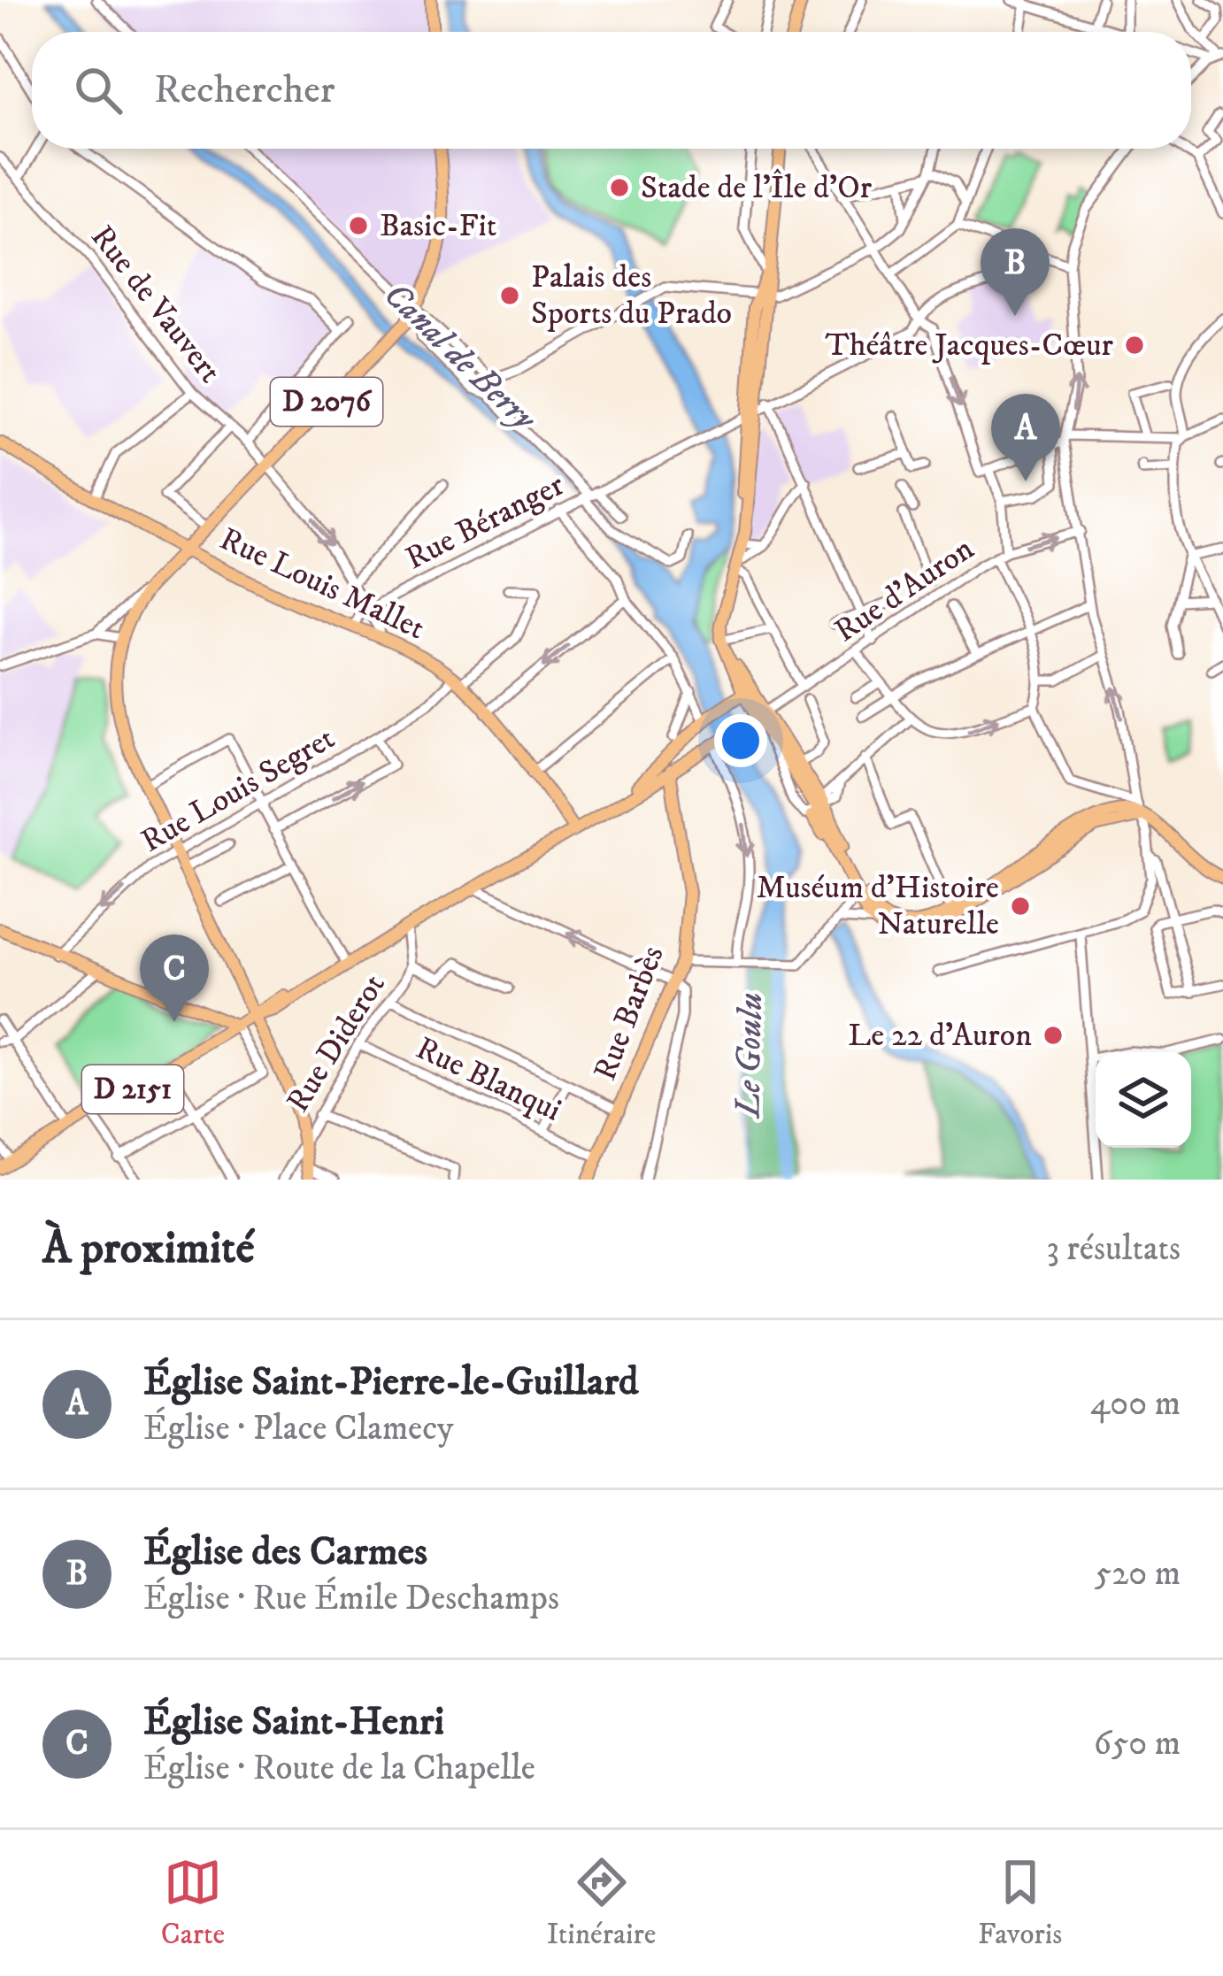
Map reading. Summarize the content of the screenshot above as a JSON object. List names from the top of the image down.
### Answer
{
  "streets": {
    "main road": [
      "D 2076",
      "Rue Louis Mallet",
      "Rue Barbès",
      "D 2151"
    ],
    "street": [
      "Rue de Vauvert",
      "Rue Béranger",
      "Rue d'Auron",
      "Rue Louis Segret",
      "Rue Diderot",
      "Rue Blanqui"
    ]
  },
  "crossings": [
    ["Rue de Vauvert", "D 2076"],
    ["Rue de Vauvert", "Rue Béranger"],
    ["Rue de Vauvert", "Rue Louis Mallet"],
    ["D 2076", "Rue Louis Mallet"],
    ["D 2076", "Rue Louis Segret"],
    ["D 2076", "Rue Diderot"],
    ["D 2076", "D 2151"],
    ["Rue Béranger", "Rue Louis Mallet"],
    ["Rue Louis Mallet", "Rue Louis Segret"],
    ["Rue Barbès", "Rue Blanqui"],
    ["Rue Diderot", "Rue Blanqui"]
  ],
  "water": ["Canal de Berry", "Le Goulu"],
  "places": [
    "Stade de l'Île d'Or",
    "Basic-Fit",
    "Palais des Sports du Prado",
    "Théâtre Jacques-Cœur",
    "Muséum d'Histoire Naturelle",
    "Le 22 d'Auron"
  ],
  "page": {
    "search": "Rechercher",
    "pins": ["B", "A", "C"],
    "heading": ["À proximité", "3 résultats"],
    "list": [
      {
        "mark": "A",
        "name": "Église Saint-Pierre-le-Guillard",
        "note": "Église · Place Clamecy",
        "value": "400 m"
      },
      {
        "mark": "B",
        "name": "Église des Carmes",
        "note": "Église · Rue Émile Deschamps",
        "value": "520 m"
      },
      {
        "mark": "C",
        "name": "Église Saint-Henri",
        "note": "Église · Route de la Chapelle",
        "value": "650 m"
      }
    ],
    "nav": ["Carte", "Itinéraire", "Favoris"]
  }
}
